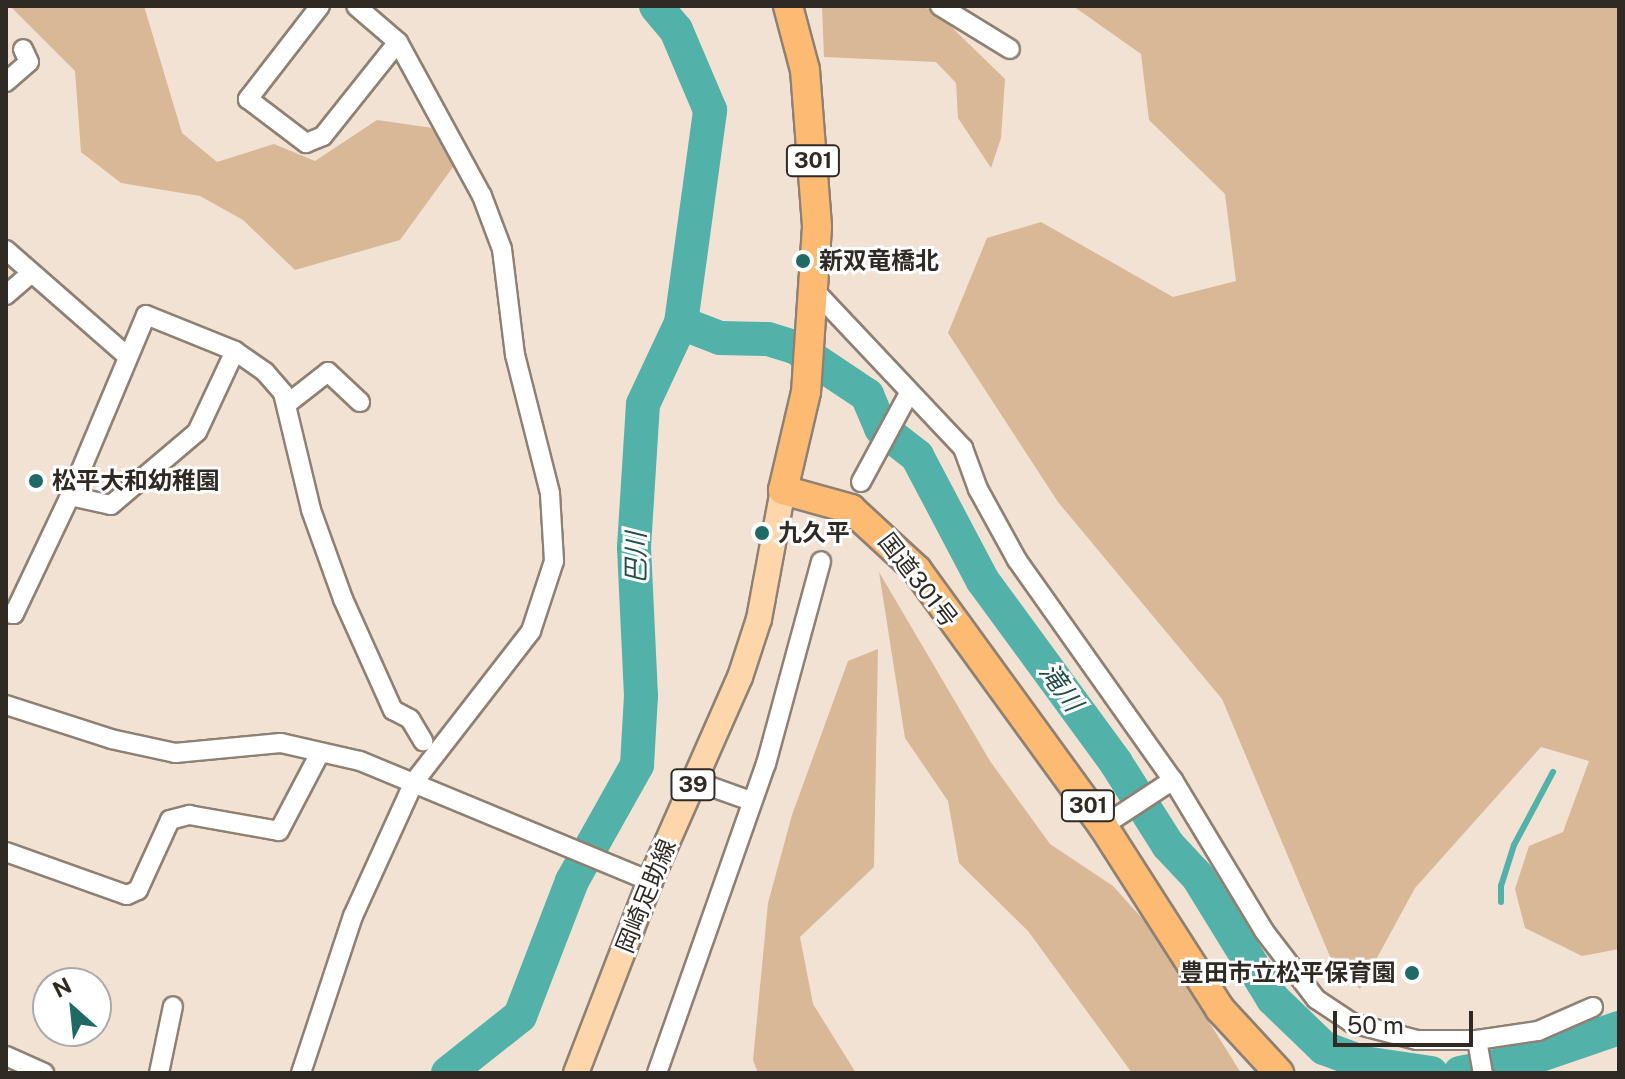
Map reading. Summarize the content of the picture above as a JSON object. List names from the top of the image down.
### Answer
{
  "streets": {
    "highway": ["301", "国道301号"],
    "main road": ["39", "岡崎足助線"]
  },
  "crossings": [
    ["301", "国道301号"],
    ["301", "岡崎足助線"],
    ["国道301号", "岡崎足助線"]
  ],
  "water": ["巴川", "滝川"],
  "places": [
    "新双竜橋北",
    "松平大和幼稚園",
    "九久平",
    "豊田市立松平保育園"
  ],
  "scale_bar": "50 m",
  "north": "top left"
}
